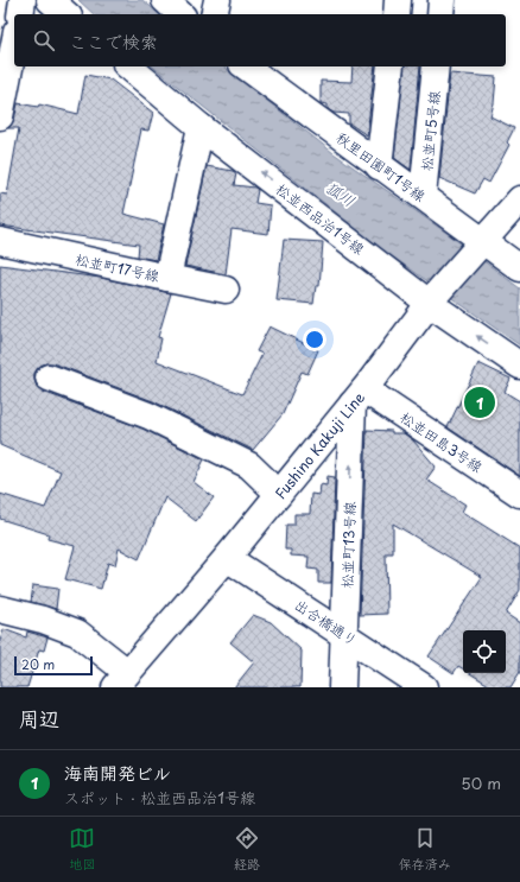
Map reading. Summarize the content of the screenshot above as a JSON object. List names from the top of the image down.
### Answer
{
  "streets": {
    "street": [
      "松並町5号線",
      "秋里田園町1号線",
      "松並西品治1号線",
      "松並町17号線",
      "松並田島3号線",
      "Fushino Kakuji Line",
      "松並町13号線",
      "出合橋通り"
    ]
  },
  "crossings": [
    ["松並町5号線", "秋里田園町1号線"],
    ["秋里田園町1号線", "Fushino Kakuji Line"],
    ["松並西品治1号線", "松並町17号線"],
    ["松並西品治1号線", "Fushino Kakuji Line"],
    ["松並田島3号線", "Fushino Kakuji Line"],
    ["松並田島3号線", "松並町13号線"],
    ["Fushino Kakuji Line", "松並町13号線"],
    ["Fushino Kakuji Line", "出合橋通り"],
    ["松並町13号線", "出合橋通り"]
  ],
  "one_way": ["松並西品治1号線", "松並町13号線"],
  "water": ["狐川"],
  "scale_bar": "20 m",
  "page": {
    "search": "ここで検索",
    "pins": "1",
    "scale": "20 m",
    "heading": "周辺",
    "list": [
      {
        "mark": "1",
        "name": "海南開発ビル",
        "note": "スポット · 松並西品治1号線",
        "value": "50 m"
      }
    ],
    "nav": ["地図", "経路", "保存済み"]
  }
}
